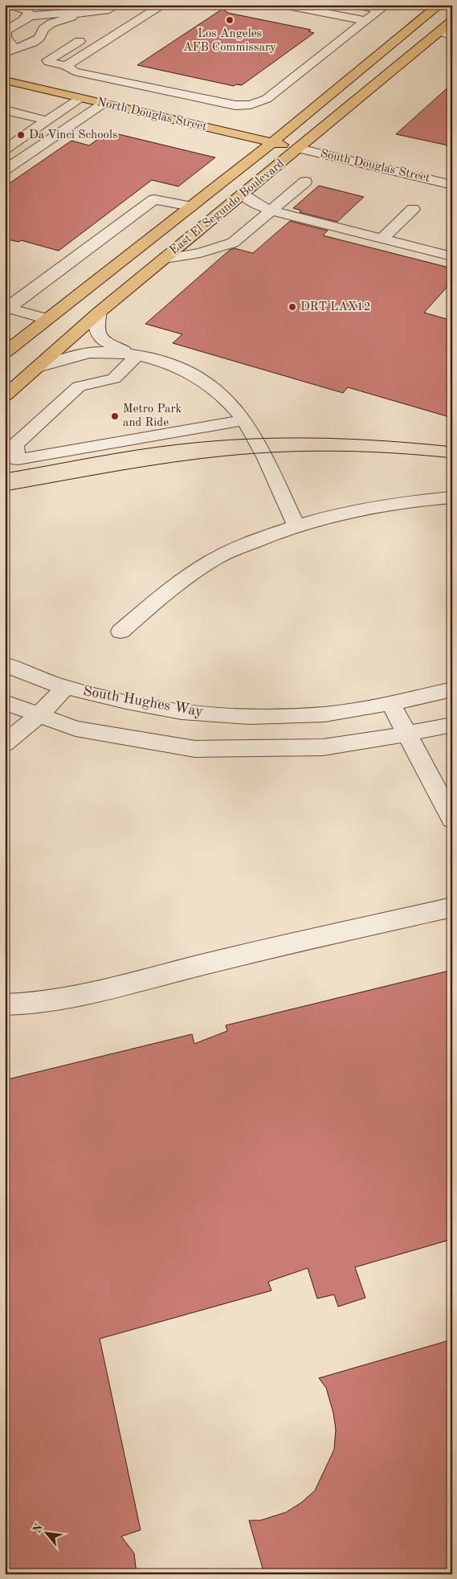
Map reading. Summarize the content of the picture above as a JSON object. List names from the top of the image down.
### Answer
{
  "streets": {
    "main road": ["North Douglas Street", "East El Segundo Boulevard"],
    "street": ["South Douglas Street", "South Hughes Way"]
  },
  "crossings": [
    ["North Douglas Street", "South Douglas Street"],
    ["North Douglas Street", "East El Segundo Boulevard"],
    ["South Douglas Street", "East El Segundo Boulevard"]
  ],
  "places": [
    "Los Angeles AFB Commissary",
    "Da Vinci Schools",
    "DRT LAX12",
    "Metro Park and Ride"
  ],
  "north": "top left"
}
